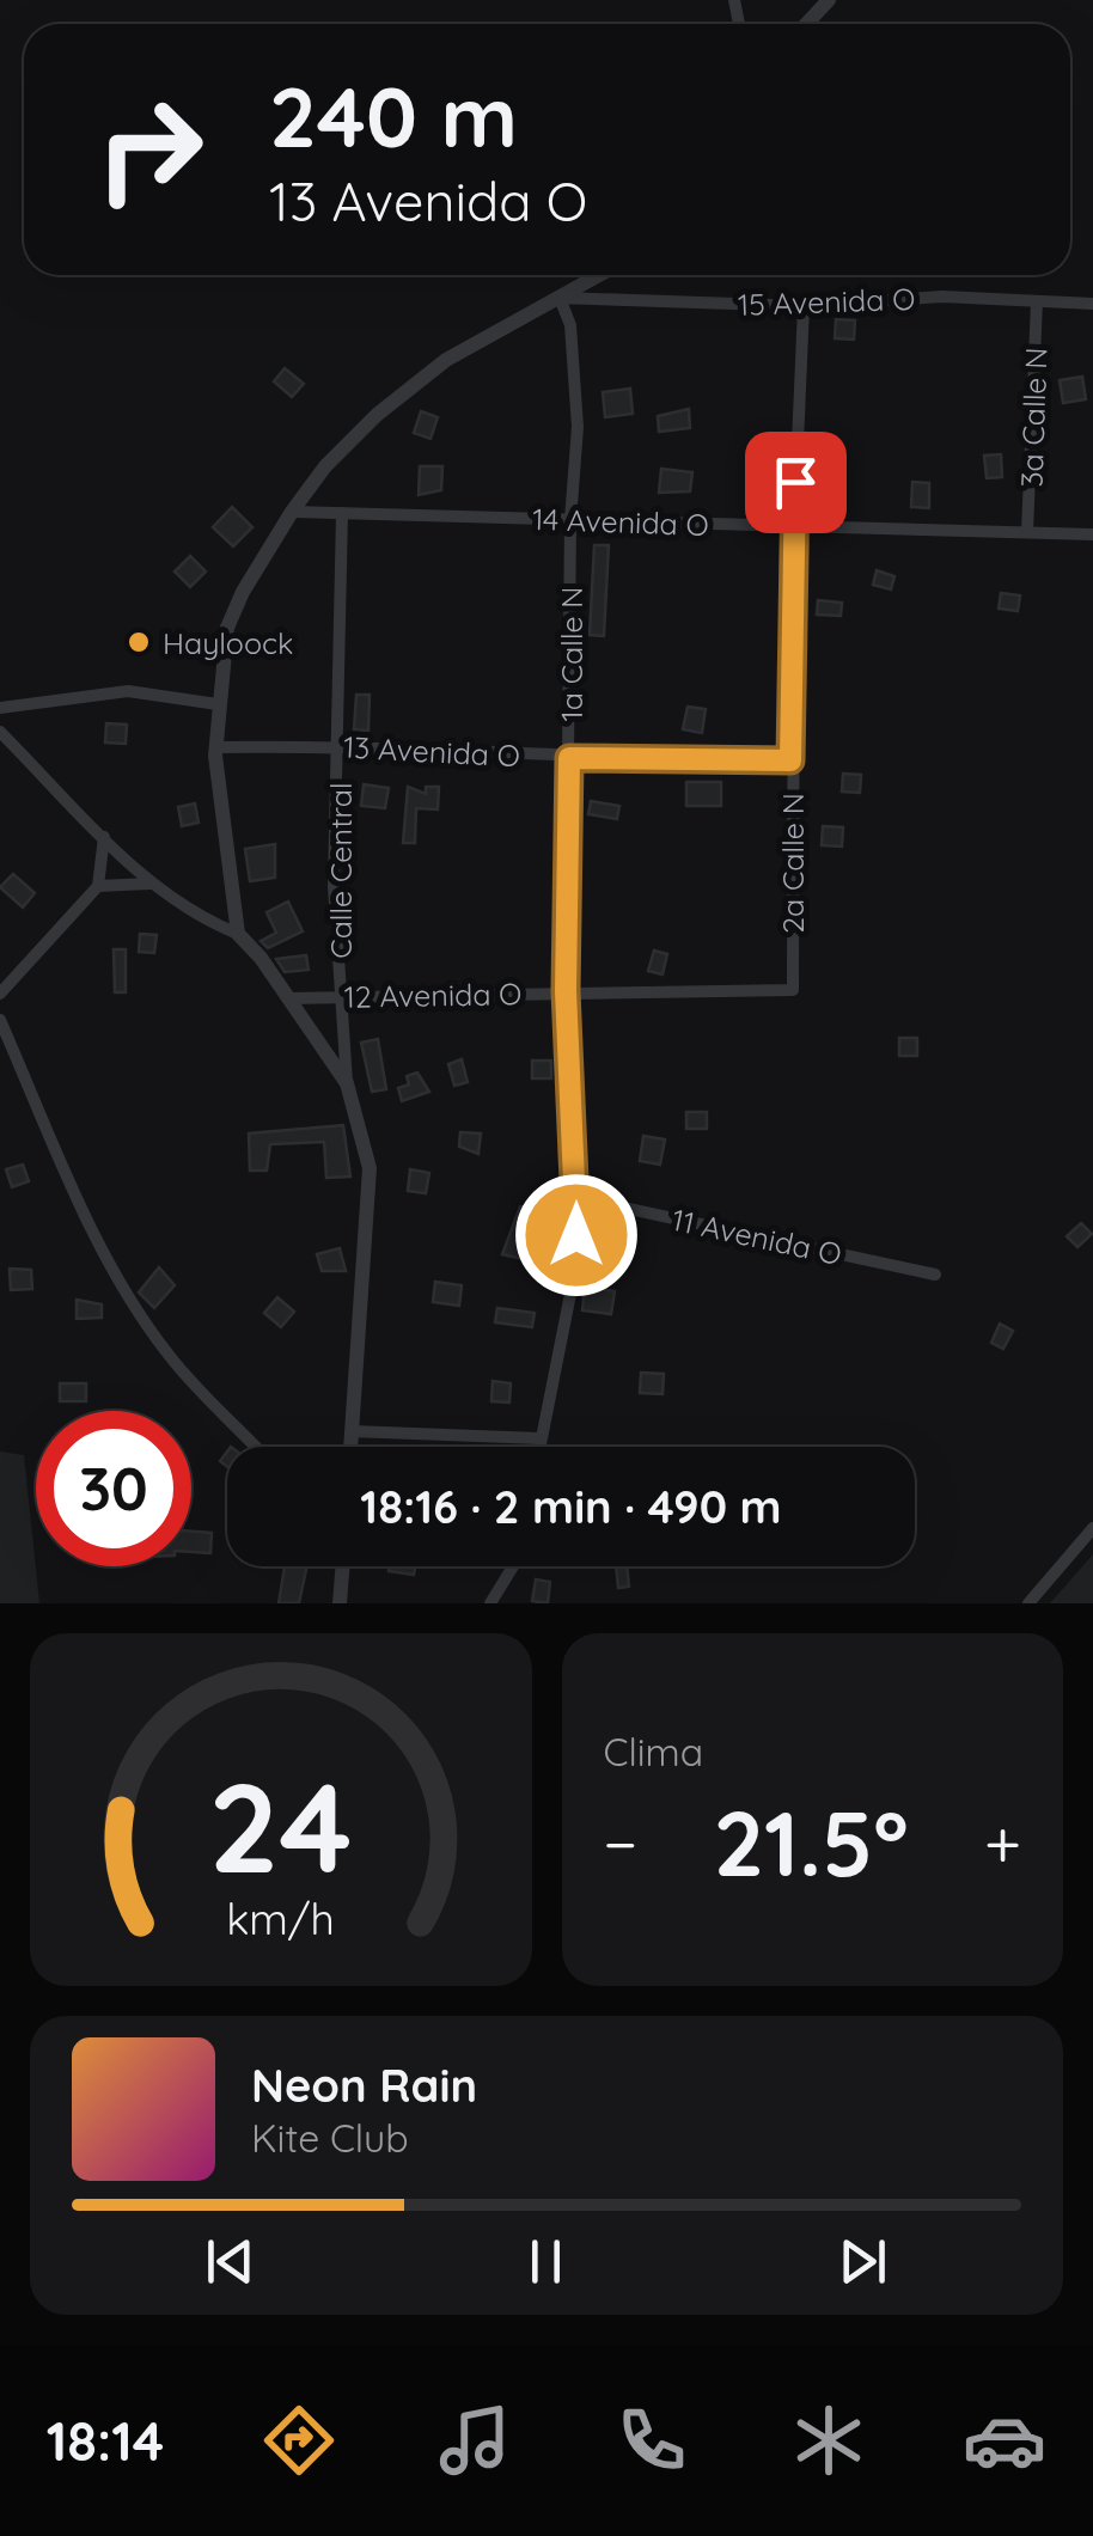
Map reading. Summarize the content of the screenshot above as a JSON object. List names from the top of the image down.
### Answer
{
  "streets": {
    "street": [
      "15 Avenida O",
      "3a Calle N",
      "14 Avenida O",
      "1a Calle N",
      "13 Avenida O",
      "2a Calle N",
      "Calle Central",
      "12 Avenida O",
      "11 Avenida O"
    ]
  },
  "crossings": [
    ["15 Avenida O", "3a Calle N"],
    ["15 Avenida O", "1a Calle N"],
    ["15 Avenida O", "2a Calle N"],
    ["3a Calle N", "14 Avenida O"],
    ["14 Avenida O", "1a Calle N"],
    ["14 Avenida O", "2a Calle N"],
    ["14 Avenida O", "Calle Central"],
    ["1a Calle N", "13 Avenida O"],
    ["1a Calle N", "12 Avenida O"],
    ["1a Calle N", "11 Avenida O"],
    ["13 Avenida O", "2a Calle N"],
    ["13 Avenida O", "Calle Central"],
    ["2a Calle N", "12 Avenida O"],
    ["Calle Central", "12 Avenida O"]
  ],
  "places": ["Hayloock"],
  "page": {
    "turn": ["240 m", "13 Avenida O"],
    "limit": "30",
    "trip": "18:16 · 2 min · 490 m",
    "tile": "Clima",
    "heat": ["−", "21.5°", "+"],
    "song": ["Neon Rain", "Kite Club"],
    "tabs": "18:14",
    "gauge": ["24", "km/h"]
  }
}
